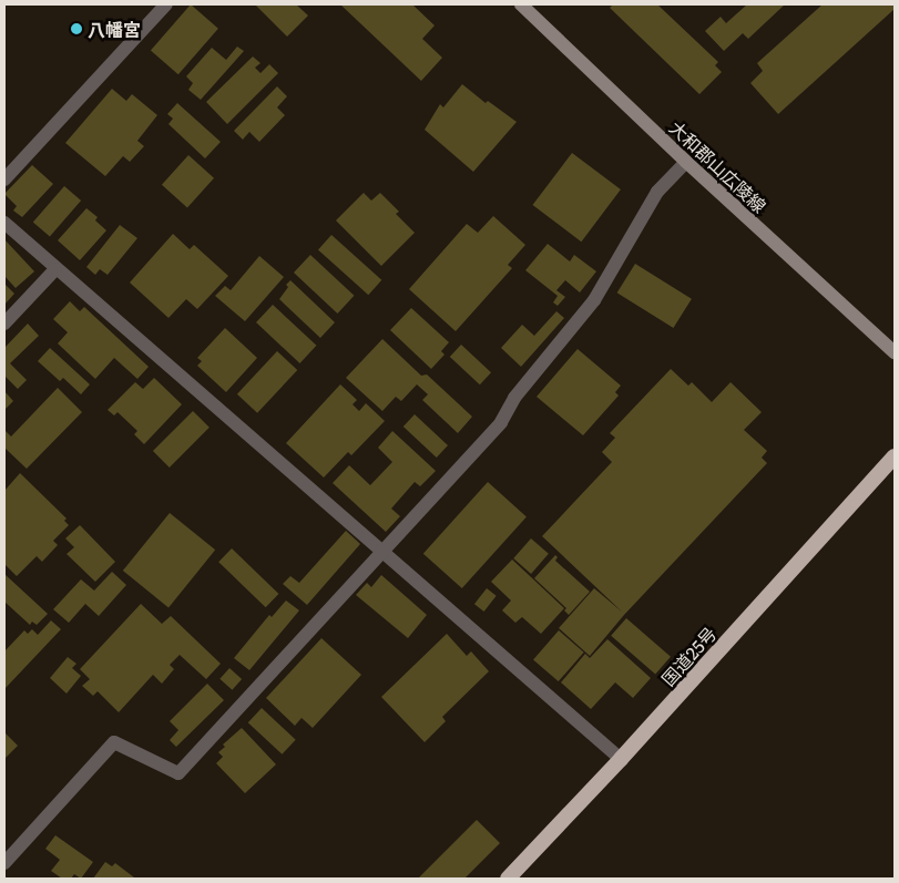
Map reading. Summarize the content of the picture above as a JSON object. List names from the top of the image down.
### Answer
{
  "streets": {
    "highway": ["国道25号"],
    "main road": ["大和郡山広陵線"]
  },
  "places": ["八幡宮"]
}
